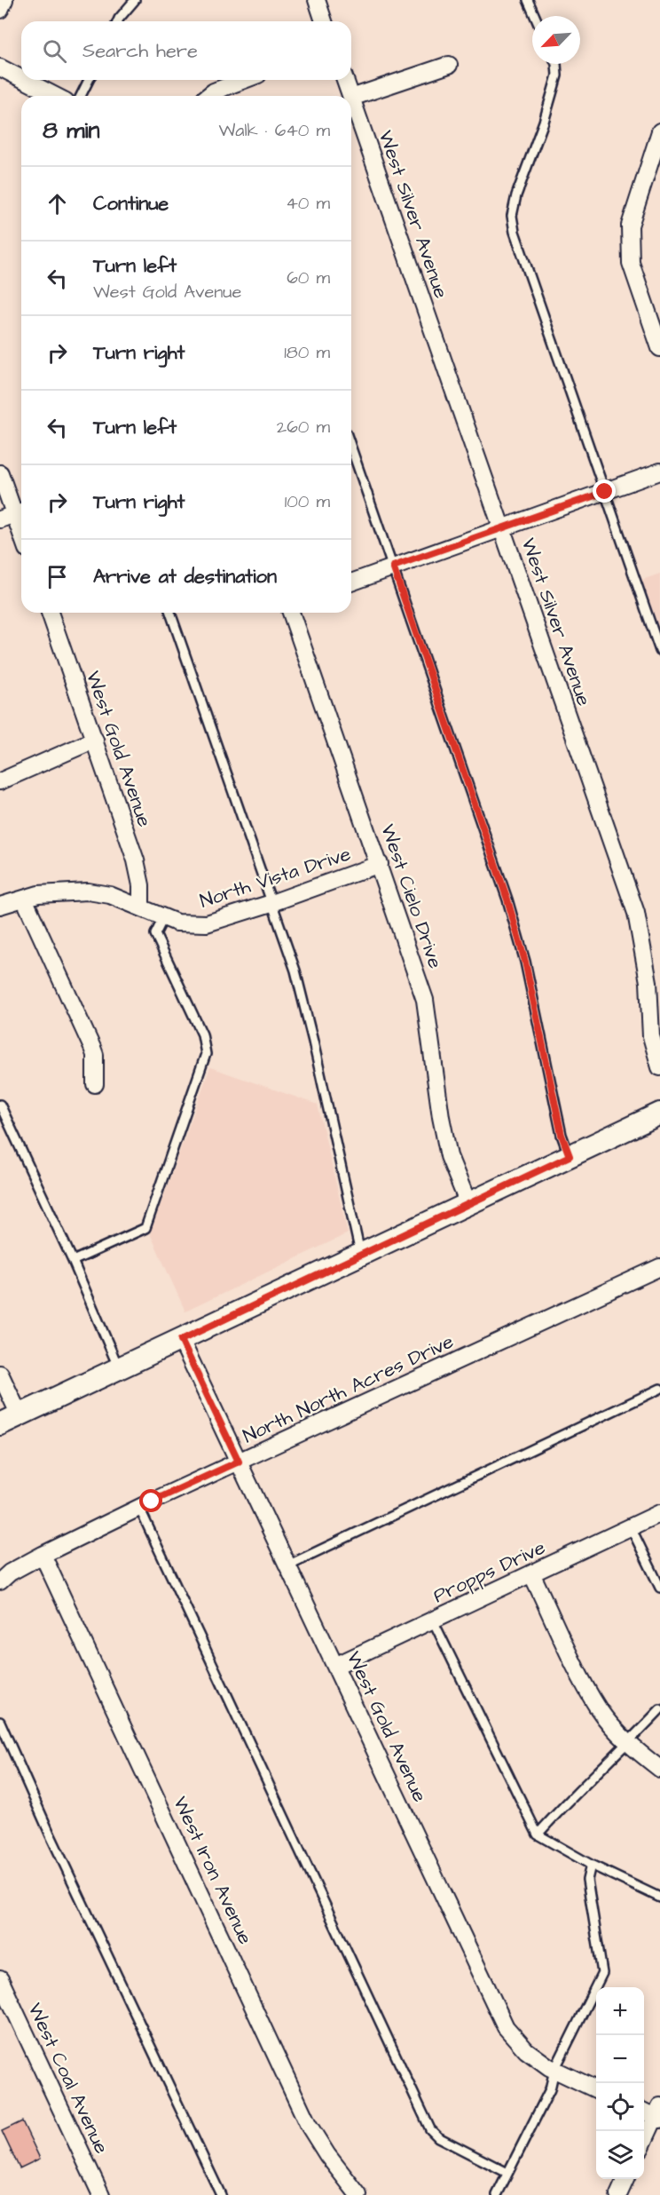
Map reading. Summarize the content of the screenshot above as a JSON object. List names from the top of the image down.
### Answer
{
  "streets": {
    "street": [
      "West Silver Avenue",
      "West Gold Avenue",
      "North Vista Drive",
      "West Cielo Drive",
      "North North Acres Drive",
      "Propps Drive",
      "West Iron Avenue",
      "West Coal Avenue"
    ]
  },
  "crossings": [
    ["West Gold Avenue", "North Vista Drive"],
    ["West Gold Avenue", "North North Acres Drive"],
    ["West Gold Avenue", "Propps Drive"],
    ["North Vista Drive", "West Cielo Drive"],
    ["North North Acres Drive", "West Iron Avenue"]
  ],
  "north": "bottom left",
  "page": {
    "search": "Search here",
    "heading": ["8 min", "Walk · 640 m"],
    "list": [
      ["Continue", "40 m"],
      ["Turn left", "West Gold Avenue", "60 m"],
      ["Turn right", "180 m"],
      ["Turn left", "260 m"],
      ["Turn right", "100 m"],
      "Arrive at destination"
    ],
    "map_buttons": ["+", "−"]
  }
}
